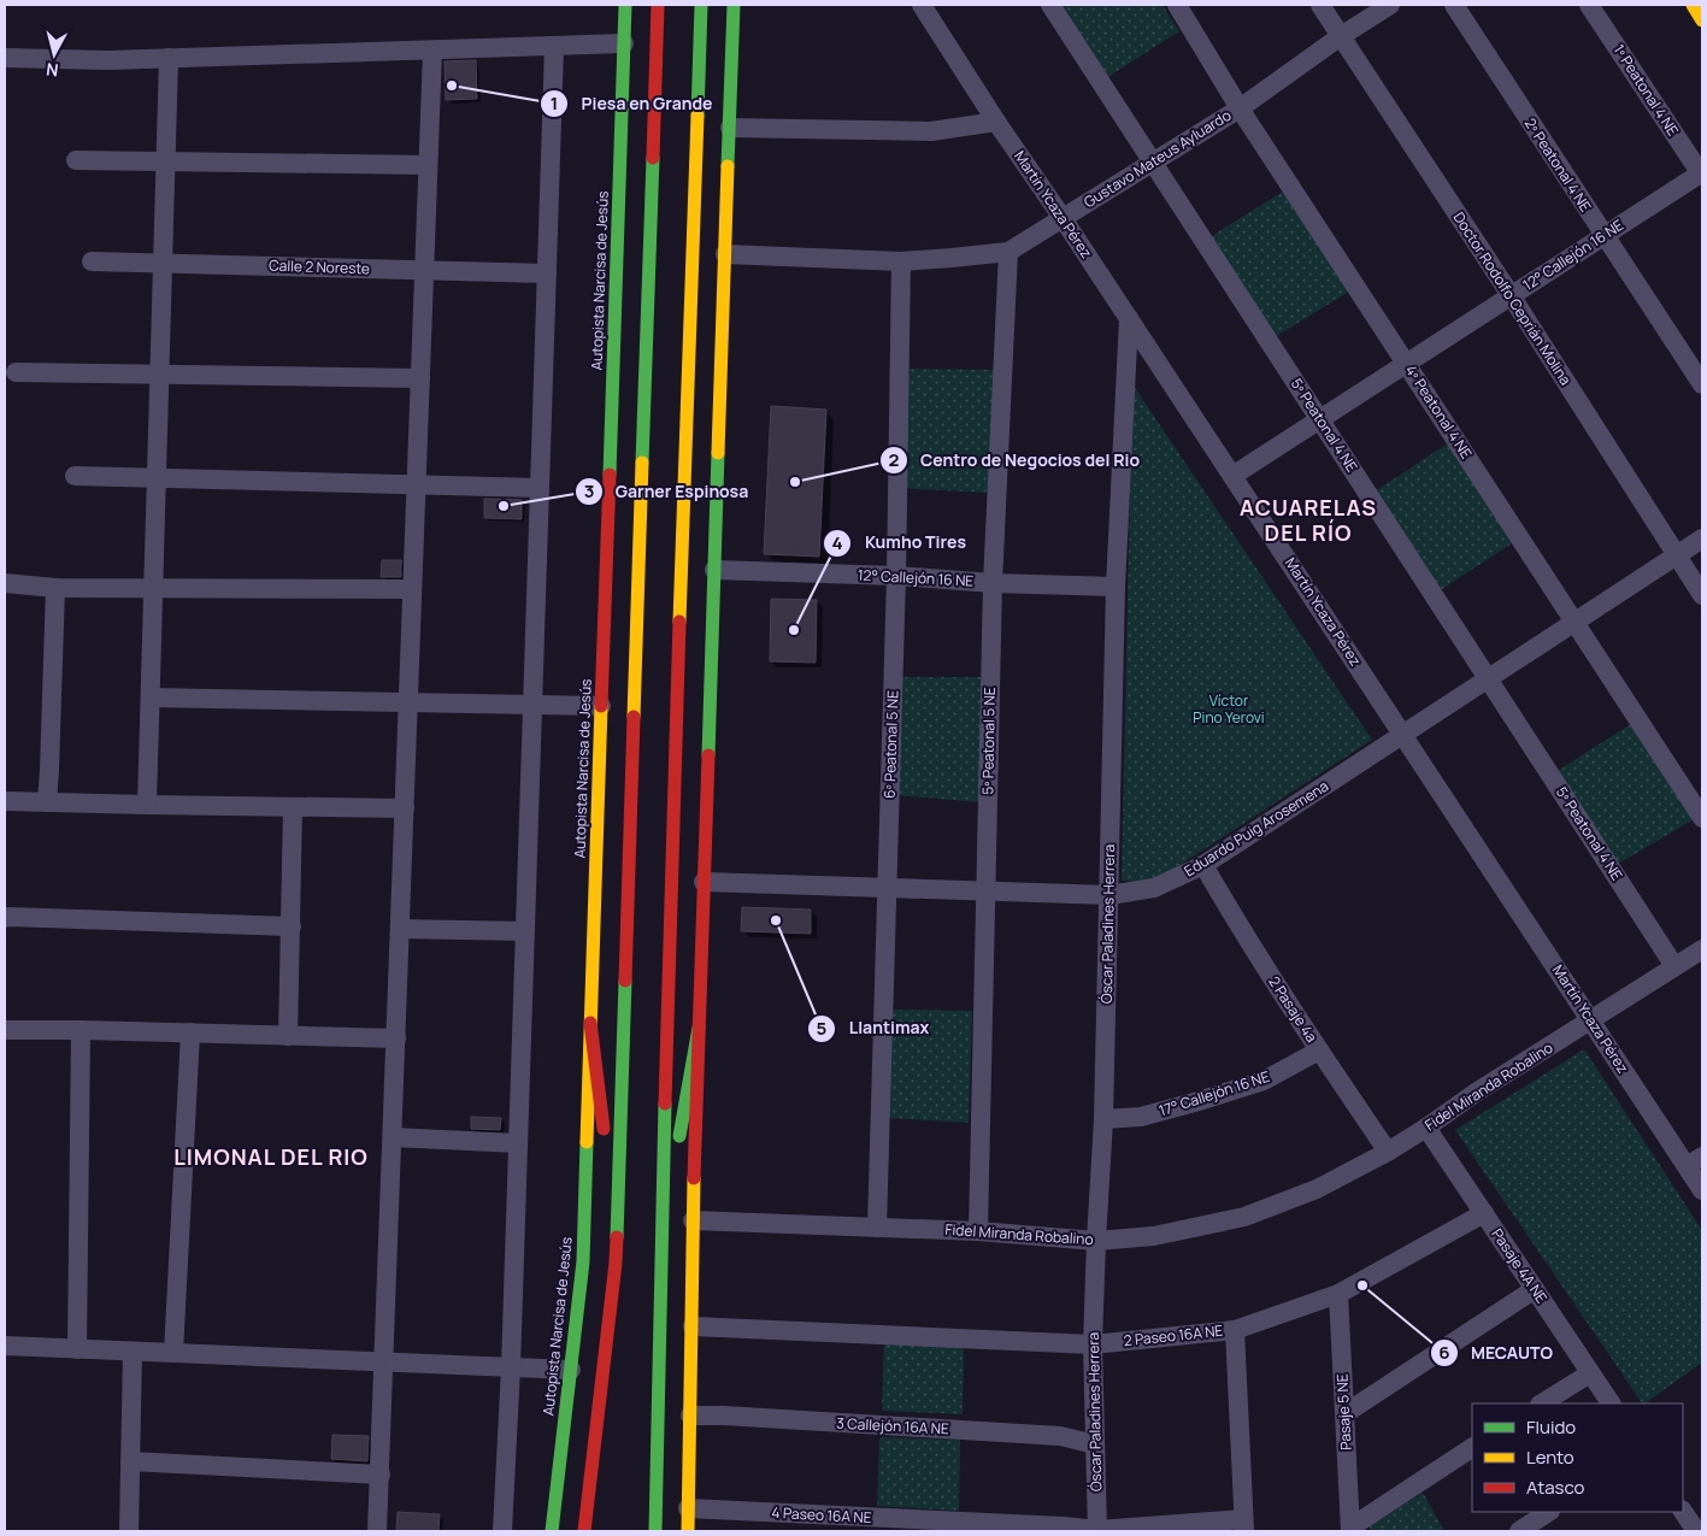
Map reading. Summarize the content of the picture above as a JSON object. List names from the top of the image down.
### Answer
{
  "streets": {
    "main road": ["Autopista Narcisa de Jesús"],
    "street": [
      "1º Peatonal 4 NE",
      "Gustavo Mateus Ayluardo",
      "2º Peatonal 4 NE",
      "Martín Ycaza Pérez",
      "12° Callejón 16 NE",
      "Calle 2 Noreste",
      "Doctor Rodolfo Ceprián Molina",
      "4º Peatonal 4 NE",
      "5º Peatonal 4 NE",
      "5º Peatonal 5 NE",
      "6º Peatonal 5 NE",
      "Eduardo Puig Arosemena",
      "Óscar Paladines Herrera",
      "2 Pasaje 4a",
      "Fidel Miranda Robalino",
      "17° Callejón 16 NE",
      "Pasaje 4A NE",
      "2 Paseo 16A NE",
      "Pasaje 5 NE",
      "3 Callejón 16A NE",
      "4 Paseo 16A NE"
    ]
  },
  "crossings": [
    ["1º Peatonal 4 NE", "12° Callejón 16 NE"],
    ["Gustavo Mateus Ayluardo", "Martín Ycaza Pérez"],
    ["Gustavo Mateus Ayluardo", "Doctor Rodolfo Ceprián Molina"],
    ["Gustavo Mateus Ayluardo", "4º Peatonal 4 NE"],
    ["Gustavo Mateus Ayluardo", "5º Peatonal 4 NE"],
    ["Gustavo Mateus Ayluardo", "5º Peatonal 5 NE"],
    ["Gustavo Mateus Ayluardo", "6º Peatonal 5 NE"],
    ["2º Peatonal 4 NE", "12° Callejón 16 NE"],
    ["Martín Ycaza Pérez", "12° Callejón 16 NE"],
    ["Martín Ycaza Pérez", "Eduardo Puig Arosemena"],
    ["Martín Ycaza Pérez", "Óscar Paladines Herrera"],
    ["Martín Ycaza Pérez", "Fidel Miranda Robalino"],
    ["12° Callejón 16 NE", "Doctor Rodolfo Ceprián Molina"],
    ["12° Callejón 16 NE", "4º Peatonal 4 NE"],
    ["12° Callejón 16 NE", "5º Peatonal 4 NE"],
    ["12° Callejón 16 NE", "5º Peatonal 5 NE"],
    ["12° Callejón 16 NE", "6º Peatonal 5 NE"],
    ["12° Callejón 16 NE", "Óscar Paladines Herrera"],
    ["Doctor Rodolfo Ceprián Molina", "Eduardo Puig Arosemena"],
    ["4º Peatonal 4 NE", "Eduardo Puig Arosemena"],
    ["5º Peatonal 4 NE", "Eduardo Puig Arosemena"],
    ["5º Peatonal 4 NE", "Fidel Miranda Robalino"],
    ["5º Peatonal 5 NE", "Eduardo Puig Arosemena"],
    ["5º Peatonal 5 NE", "Fidel Miranda Robalino"],
    ["6º Peatonal 5 NE", "Eduardo Puig Arosemena"],
    ["6º Peatonal 5 NE", "Fidel Miranda Robalino"],
    ["Eduardo Puig Arosemena", "Óscar Paladines Herrera"],
    ["Eduardo Puig Arosemena", "2 Pasaje 4a"],
    ["Óscar Paladines Herrera", "Fidel Miranda Robalino"],
    ["Óscar Paladines Herrera", "17° Callejón 16 NE"],
    ["Óscar Paladines Herrera", "2 Paseo 16A NE"],
    ["Óscar Paladines Herrera", "3 Callejón 16A NE"],
    ["Óscar Paladines Herrera", "4 Paseo 16A NE"],
    ["2 Pasaje 4a", "Fidel Miranda Robalino"],
    ["2 Pasaje 4a", "17° Callejón 16 NE"],
    ["Fidel Miranda Robalino", "Pasaje 4A NE"],
    ["Pasaje 4A NE", "2 Paseo 16A NE"],
    ["2 Paseo 16A NE", "Pasaje 5 NE"]
  ],
  "districts": ["ACUARELAS DEL RÍO", "LIMONAL DEL RIO"],
  "parks": ["Víctor Pino Yerovi"],
  "places": [
    "Piesa en Grande",
    "Centro de Negocios del Rio",
    "Garner Espinosa",
    "Kumho Tires",
    "Llantimax",
    "MECAUTO"
  ],
  "legend": ["Fluido", "Lento", "Atasco"],
  "north": "bottom"
}
